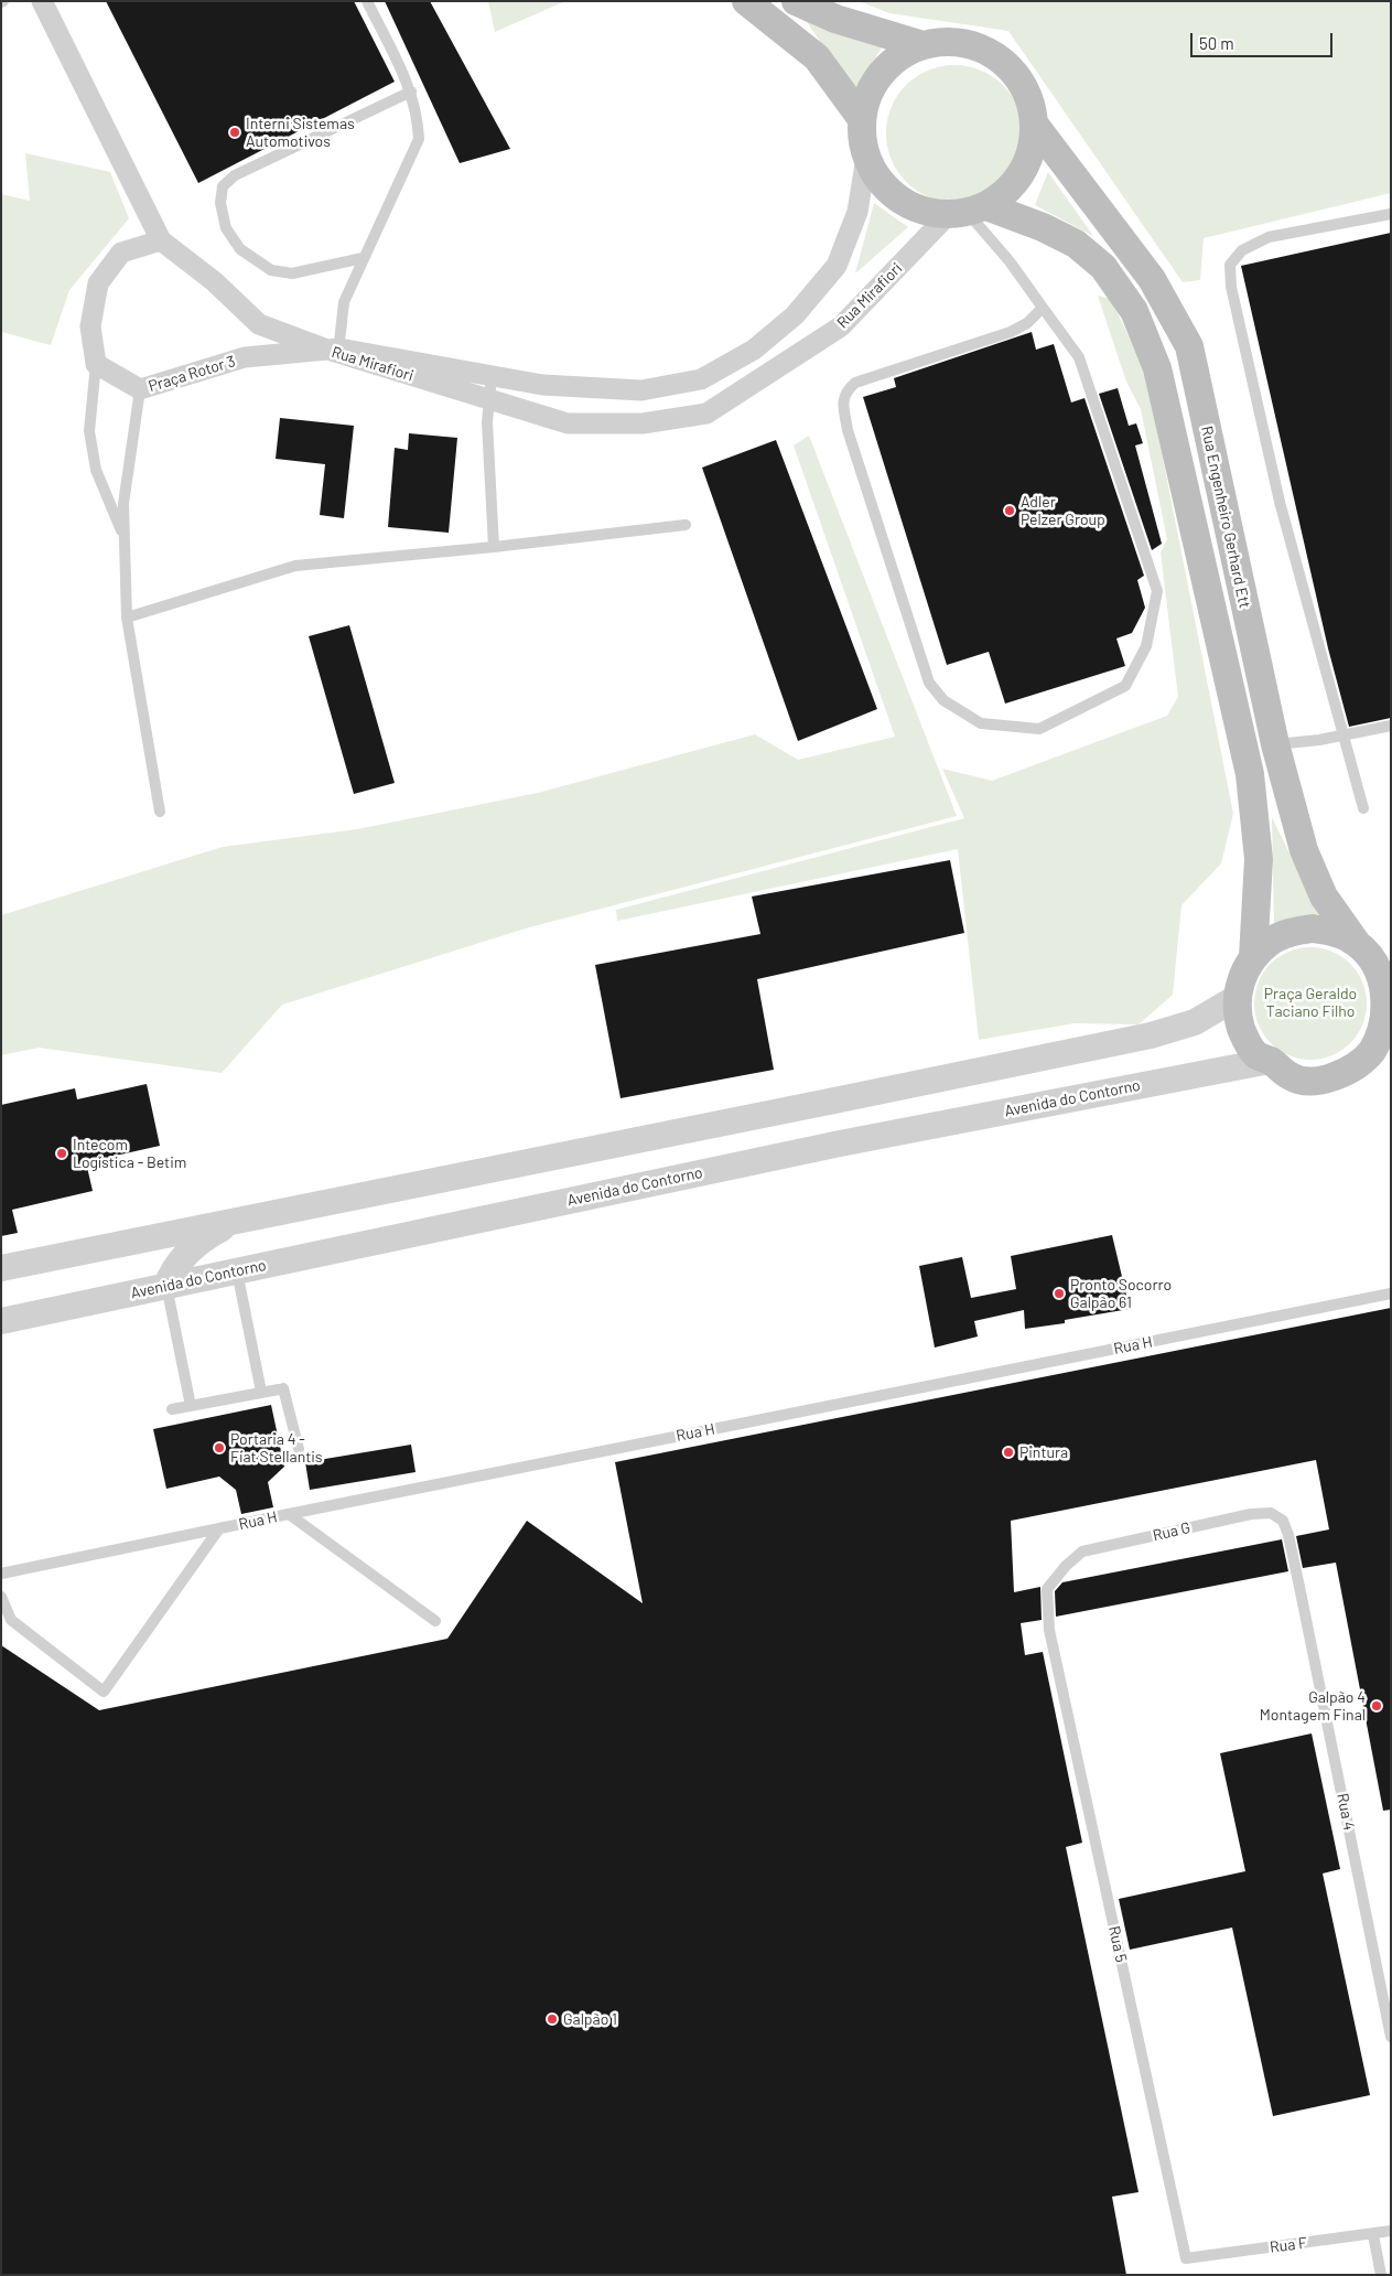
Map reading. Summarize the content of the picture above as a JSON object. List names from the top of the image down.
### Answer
{
  "streets": {
    "main road": ["Rua Engenheiro Gerhard Ett"],
    "street": ["Rua Mirafiori", "Praça Rotor 3", "Avenida do Contorno"],
    "lane": [
      "Rua H",
      "Rua G",
      "Rua 4",
      "Rua 5",
      "Rua F"
    ]
  },
  "crossings": [
    ["Rua Mirafiori", "Praça Rotor 3"],
    ["Rua Mirafiori", "Rua Engenheiro Gerhard Ett"],
    ["Rua Engenheiro Gerhard Ett", "Avenida do Contorno"],
    ["Rua G", "Rua 4"],
    ["Rua G", "Rua 5"],
    ["Rua 5", "Rua F"]
  ],
  "parks": ["Praça Geraldo Taciano Filho"],
  "places": [
    "Interni Sistemas Automotivos",
    "Adler Pelzer Group",
    "Intecom Logística - Betim",
    "Pronto Socorro Galpão 61",
    "Portaria 4 - Fiat Stellantis",
    "Pintura",
    "Galpão 4 Montagem Final",
    "Galpão 1"
  ],
  "scale_bar": "50 m"
}
